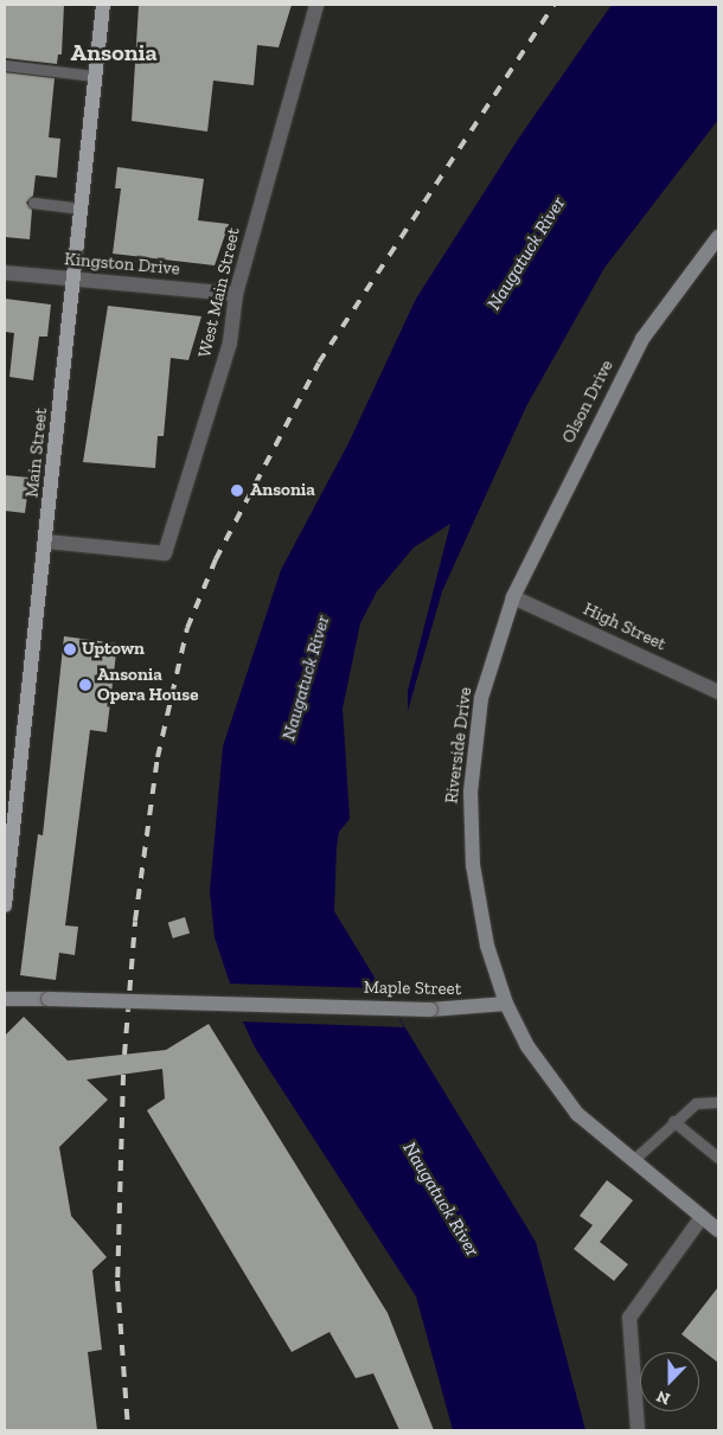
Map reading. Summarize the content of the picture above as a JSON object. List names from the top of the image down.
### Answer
{
  "streets": {
    "main road": [
      "Olson Drive",
      "Main Street",
      "Riverside Drive",
      "Maple Street"
    ],
    "street": ["Kingston Drive", "West Main Street", "High Street"]
  },
  "crossings": [
    ["Kingston Drive", "West Main Street"],
    ["Kingston Drive", "Main Street"],
    ["West Main Street", "Main Street"],
    ["Olson Drive", "High Street"],
    ["Olson Drive", "Riverside Drive"],
    ["High Street", "Riverside Drive"],
    ["Riverside Drive", "Maple Street"]
  ],
  "districts": ["Ansonia"],
  "water": ["Naugatuck River"],
  "places": ["Ansonia", "Uptown", "Ansonia Opera House"],
  "north": "bottom"
}
